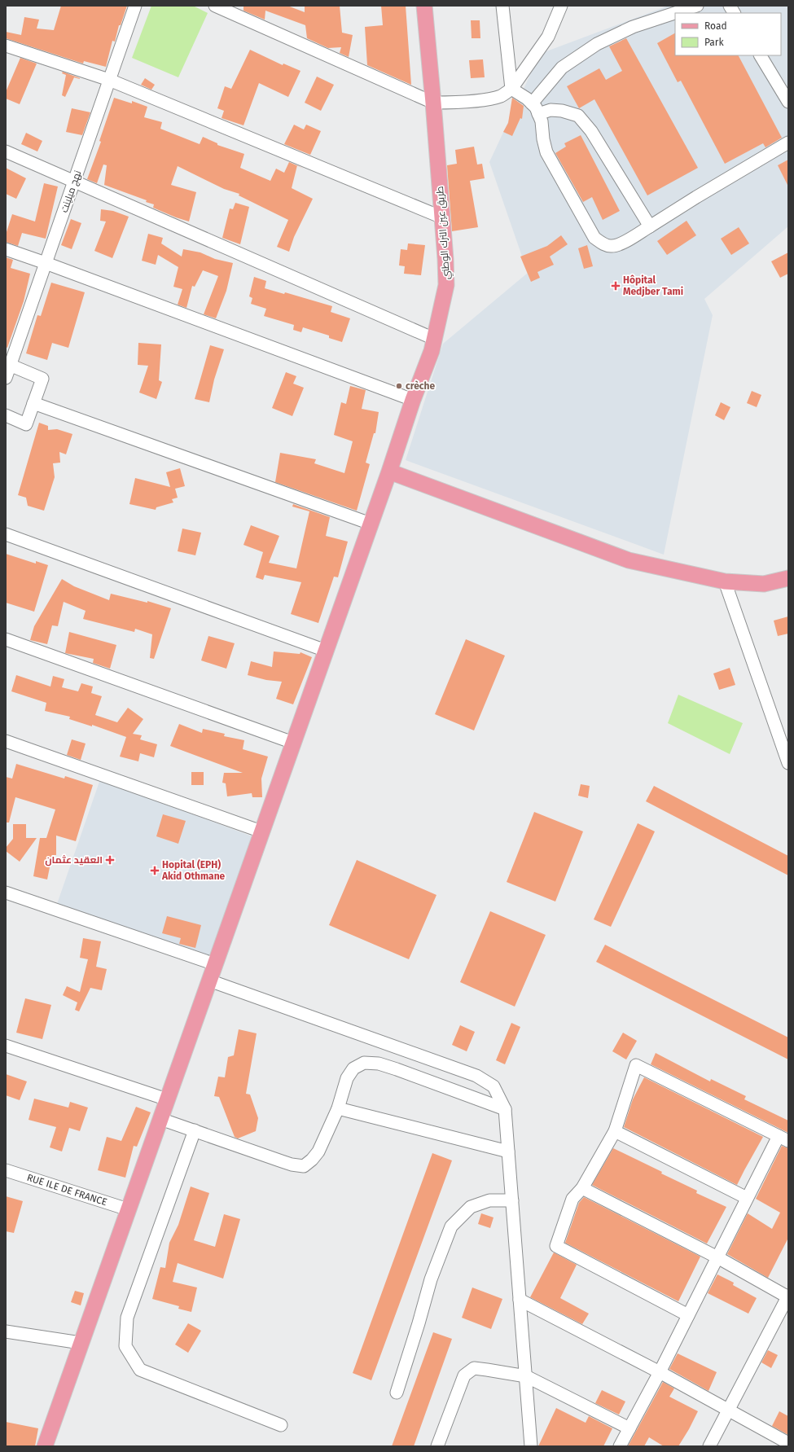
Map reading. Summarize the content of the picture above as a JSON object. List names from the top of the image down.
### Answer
{
  "streets": {
    "main road": ["طريق عين الترك الوطني"],
    "street": ["نهج ميلينت", "RUE ILE DE FRANCE"]
  },
  "crossings": [
    ["طريق عين الترك الوطني", "RUE ILE DE FRANCE"]
  ],
  "places": {
    "health": ["Hôpital Medjber Tami", "العقيد عثمان", "Hopital (EPH) Akid Othmane"],
    "other": ["crèche"]
  },
  "legend": ["Road", "Park"]
}
